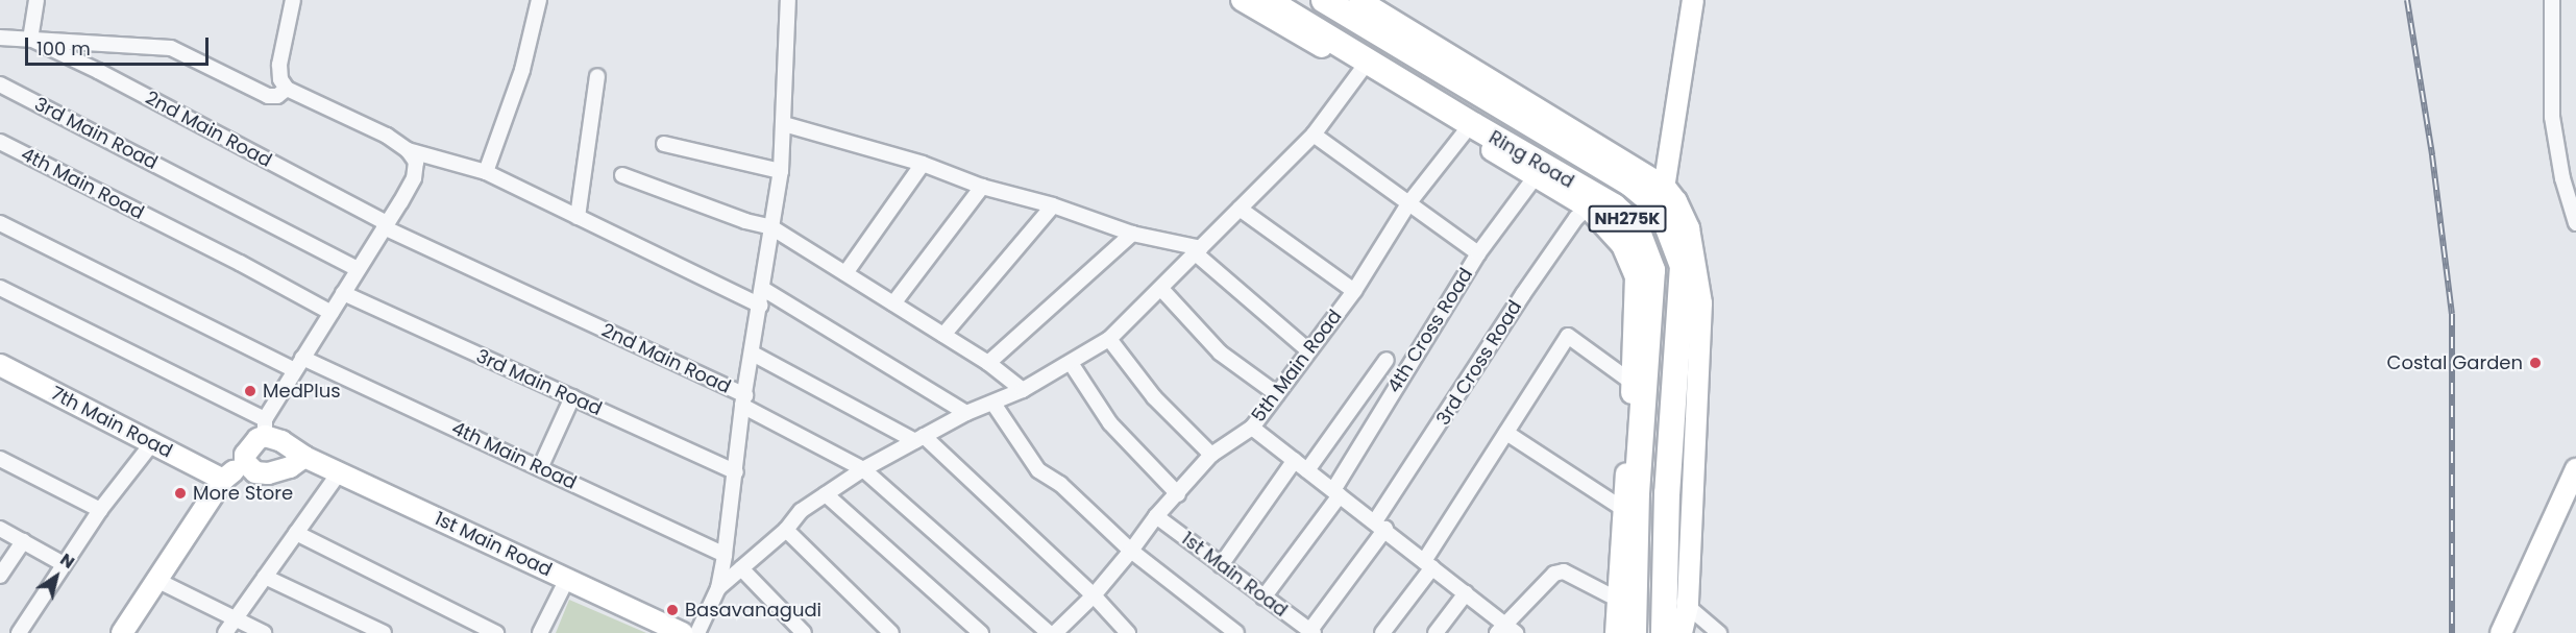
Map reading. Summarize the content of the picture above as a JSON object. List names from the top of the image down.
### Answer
{
  "streets": {
    "highway": ["Ring Road", "NH275K"],
    "street": [
      "2nd Main Road",
      "3rd Main Road",
      "4th Main Road",
      "4th Cross Road",
      "3rd Cross Road",
      "5th Main Road",
      "7th Main Road",
      "1st Main Road"
    ]
  },
  "crossings": [
    ["4th Cross Road", "1st Main Road"],
    ["3rd Cross Road", "1st Main Road"],
    ["5th Main Road", "1st Main Road"]
  ],
  "places": [
    "Costal Garden",
    "MedPlus",
    "More Store",
    "Basavanagudi"
  ],
  "scale_bar": "100 m",
  "north": "top right"
}
